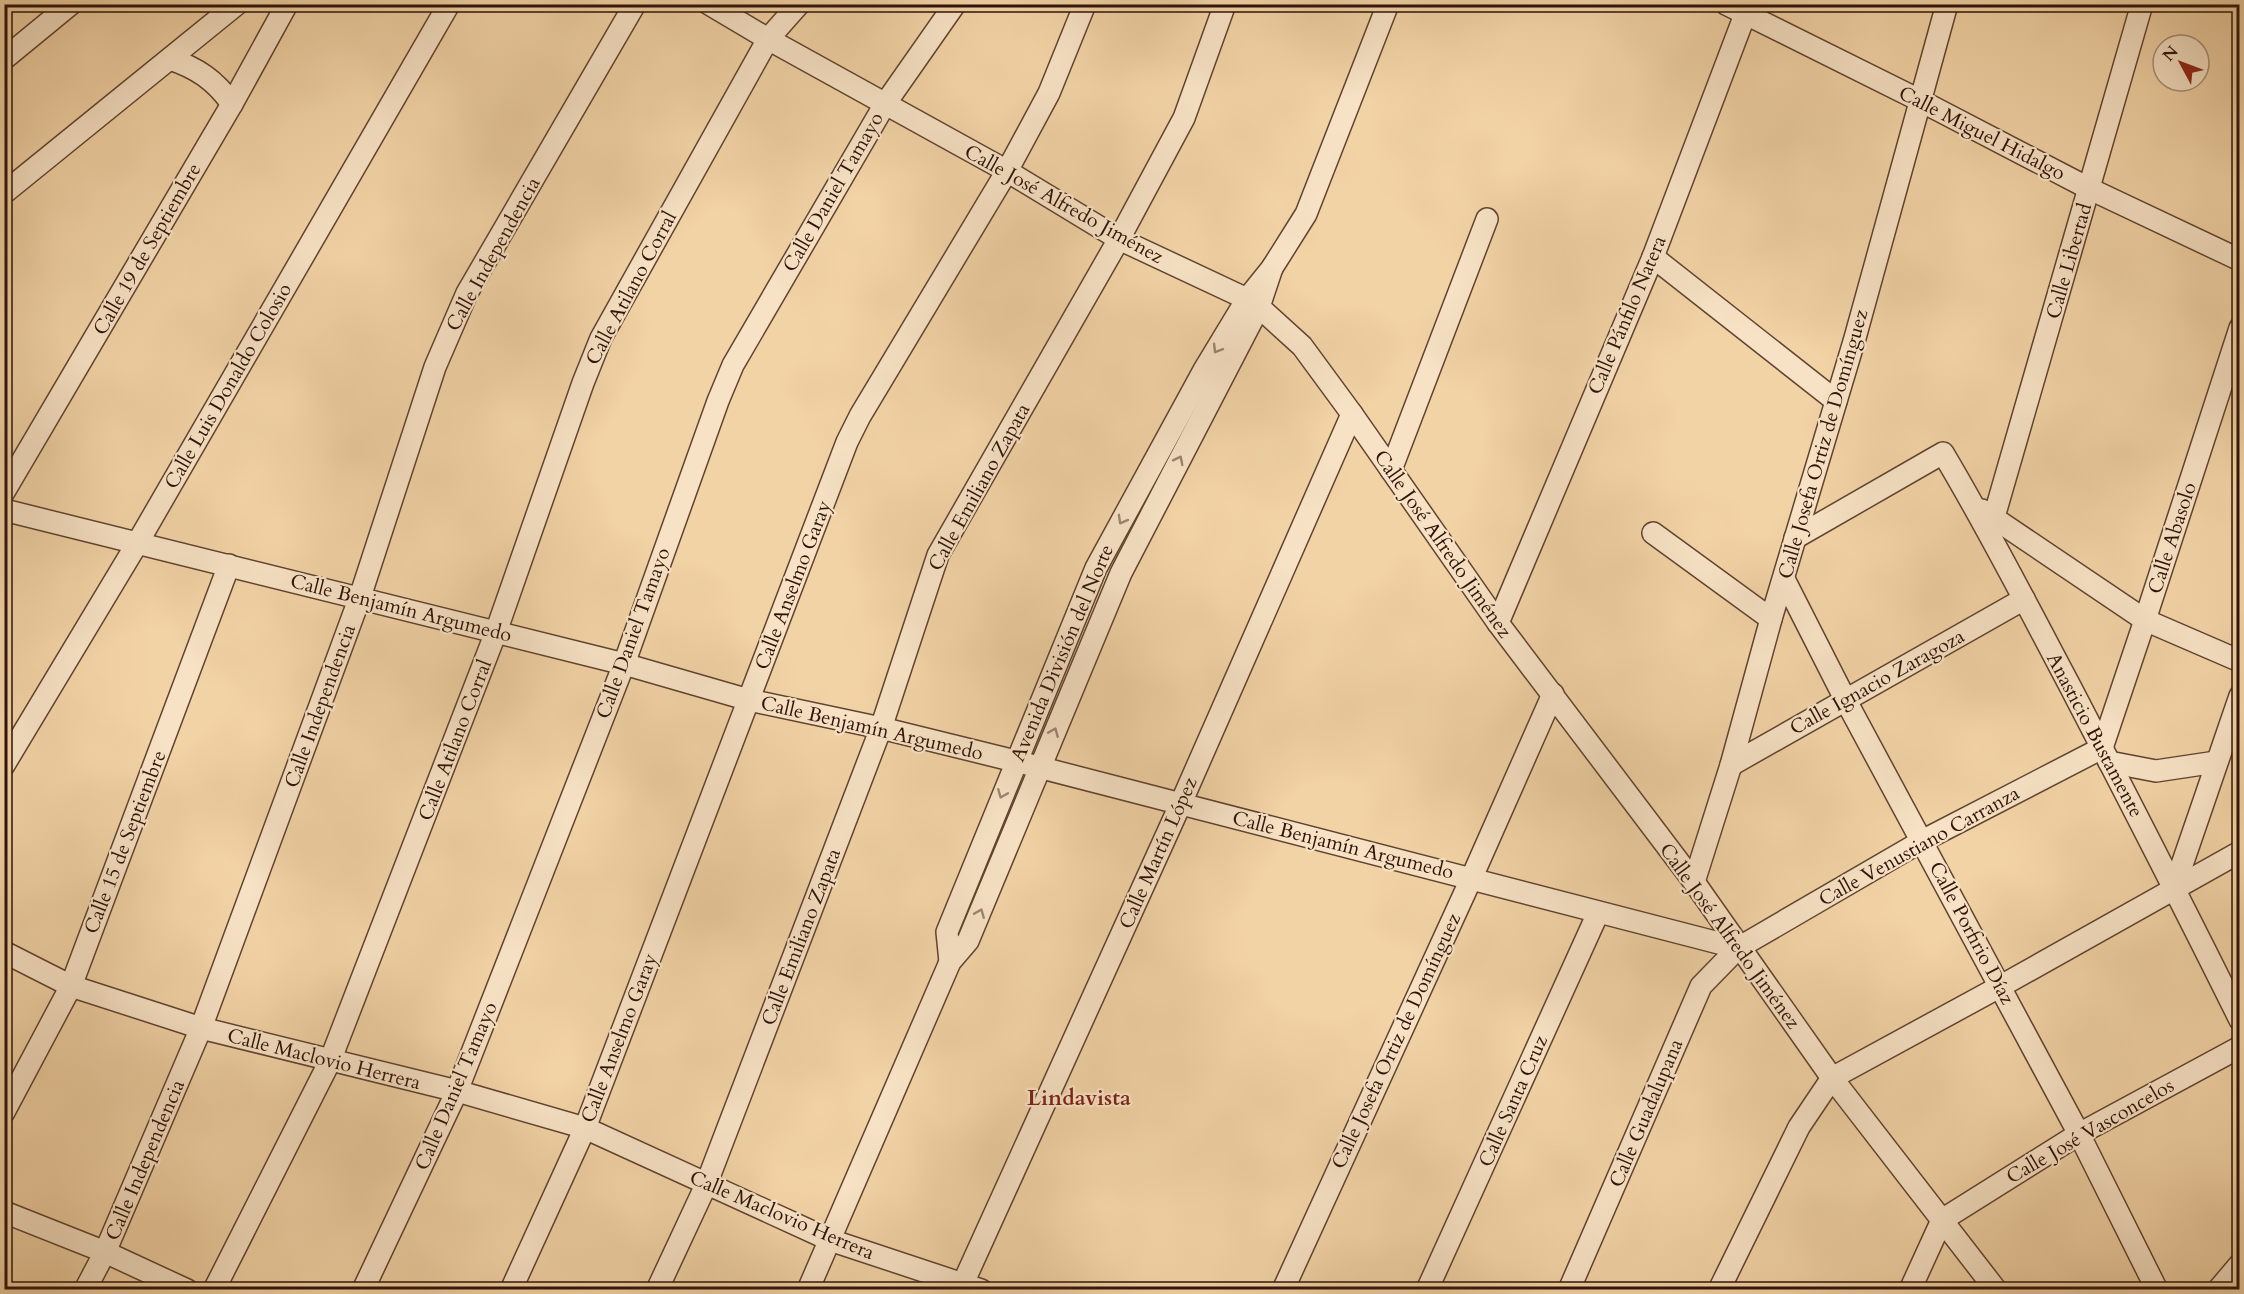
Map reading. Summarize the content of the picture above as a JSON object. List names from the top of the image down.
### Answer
{
  "streets": {
    "street": [
      "Calle Miguel Hidalgo",
      "Calle Daniel Tamayo",
      "Calle José Alfredo Jiménez",
      "Calle 19 de Septiembre",
      "Calle Independencia",
      "Calle Libertad",
      "Calle Atilano Corral",
      "Calle Pánfilo Natera",
      "Calle Luis Donaldo Colosio",
      "Calle Josefa Ortiz de Domínguez",
      "Calle Emiliano Zapata",
      "Calle Abasolo",
      "Calle Anselmo Garay",
      "Calle Benjamín Argumedo",
      "Avenida División del Norte",
      "Calle Ignacio Zaragoza",
      "Anasticio Bustamente",
      "Calle 15 de Septiembre",
      "Calle Venustiano Carranza",
      "Calle Martín López",
      "Calle Porfirio Díaz",
      "Calle Maclovio Herrera",
      "Calle Santa Cruz",
      "Calle Guadalupana",
      "Calle José Vasconcelos"
    ]
  },
  "crossings": [
    ["Calle Miguel Hidalgo", "Calle Libertad"],
    ["Calle Miguel Hidalgo", "Calle Pánfilo Natera"],
    ["Calle Miguel Hidalgo", "Calle Josefa Ortiz de Domínguez"],
    ["Calle Daniel Tamayo", "Calle José Alfredo Jiménez"],
    ["Calle Daniel Tamayo", "Calle Benjamín Argumedo"],
    ["Calle Daniel Tamayo", "Calle Maclovio Herrera"],
    ["Calle José Alfredo Jiménez", "Calle Atilano Corral"],
    ["Calle José Alfredo Jiménez", "Calle Pánfilo Natera"],
    ["Calle José Alfredo Jiménez", "Calle Josefa Ortiz de Domínguez"],
    ["Calle José Alfredo Jiménez", "Calle Emiliano Zapata"],
    ["Calle José Alfredo Jiménez", "Calle Anselmo Garay"],
    ["Calle José Alfredo Jiménez", "Calle Benjamín Argumedo"],
    ["Calle José Alfredo Jiménez", "Avenida División del Norte"],
    ["Calle José Alfredo Jiménez", "Calle Venustiano Carranza"],
    ["Calle José Alfredo Jiménez", "Calle Martín López"],
    ["Calle José Alfredo Jiménez", "Calle Guadalupana"],
    ["Calle José Alfredo Jiménez", "Calle José Vasconcelos"],
    ["Calle Independencia", "Calle Benjamín Argumedo"],
    ["Calle Independencia", "Calle Maclovio Herrera"],
    ["Calle Atilano Corral", "Calle Benjamín Argumedo"],
    ["Calle Atilano Corral", "Calle Maclovio Herrera"],
    ["Calle Luis Donaldo Colosio", "Calle Benjamín Argumedo"],
    ["Calle Josefa Ortiz de Domínguez", "Calle Benjamín Argumedo"],
    ["Calle Josefa Ortiz de Domínguez", "Calle Ignacio Zaragoza"],
    ["Calle Josefa Ortiz de Domínguez", "Anasticio Bustamente"],
    ["Calle Josefa Ortiz de Domínguez", "Calle Porfirio Díaz"],
    ["Calle Emiliano Zapata", "Calle Benjamín Argumedo"],
    ["Calle Emiliano Zapata", "Calle Maclovio Herrera"],
    ["Calle Abasolo", "Anasticio Bustamente"],
    ["Calle Abasolo", "Calle Venustiano Carranza"],
    ["Calle Anselmo Garay", "Calle Benjamín Argumedo"],
    ["Calle Anselmo Garay", "Calle Maclovio Herrera"],
    ["Calle Benjamín Argumedo", "Avenida División del Norte"],
    ["Calle Benjamín Argumedo", "Calle 15 de Septiembre"],
    ["Calle Benjamín Argumedo", "Calle Venustiano Carranza"],
    ["Calle Benjamín Argumedo", "Calle Martín López"],
    ["Calle Benjamín Argumedo", "Calle Santa Cruz"],
    ["Calle Benjamín Argumedo", "Calle Guadalupana"],
    ["Avenida División del Norte", "Calle Maclovio Herrera"],
    ["Calle Ignacio Zaragoza", "Anasticio Bustamente"],
    ["Calle Ignacio Zaragoza", "Calle Porfirio Díaz"],
    ["Anasticio Bustamente", "Calle Venustiano Carranza"],
    ["Calle 15 de Septiembre", "Calle Maclovio Herrera"],
    ["Calle Venustiano Carranza", "Calle Porfirio Díaz"],
    ["Calle Venustiano Carranza", "Calle Guadalupana"],
    ["Calle Martín López", "Calle Maclovio Herrera"],
    ["Calle Porfirio Díaz", "Calle José Vasconcelos"]
  ],
  "districts": ["Lindavista"],
  "north": "top left"
}
